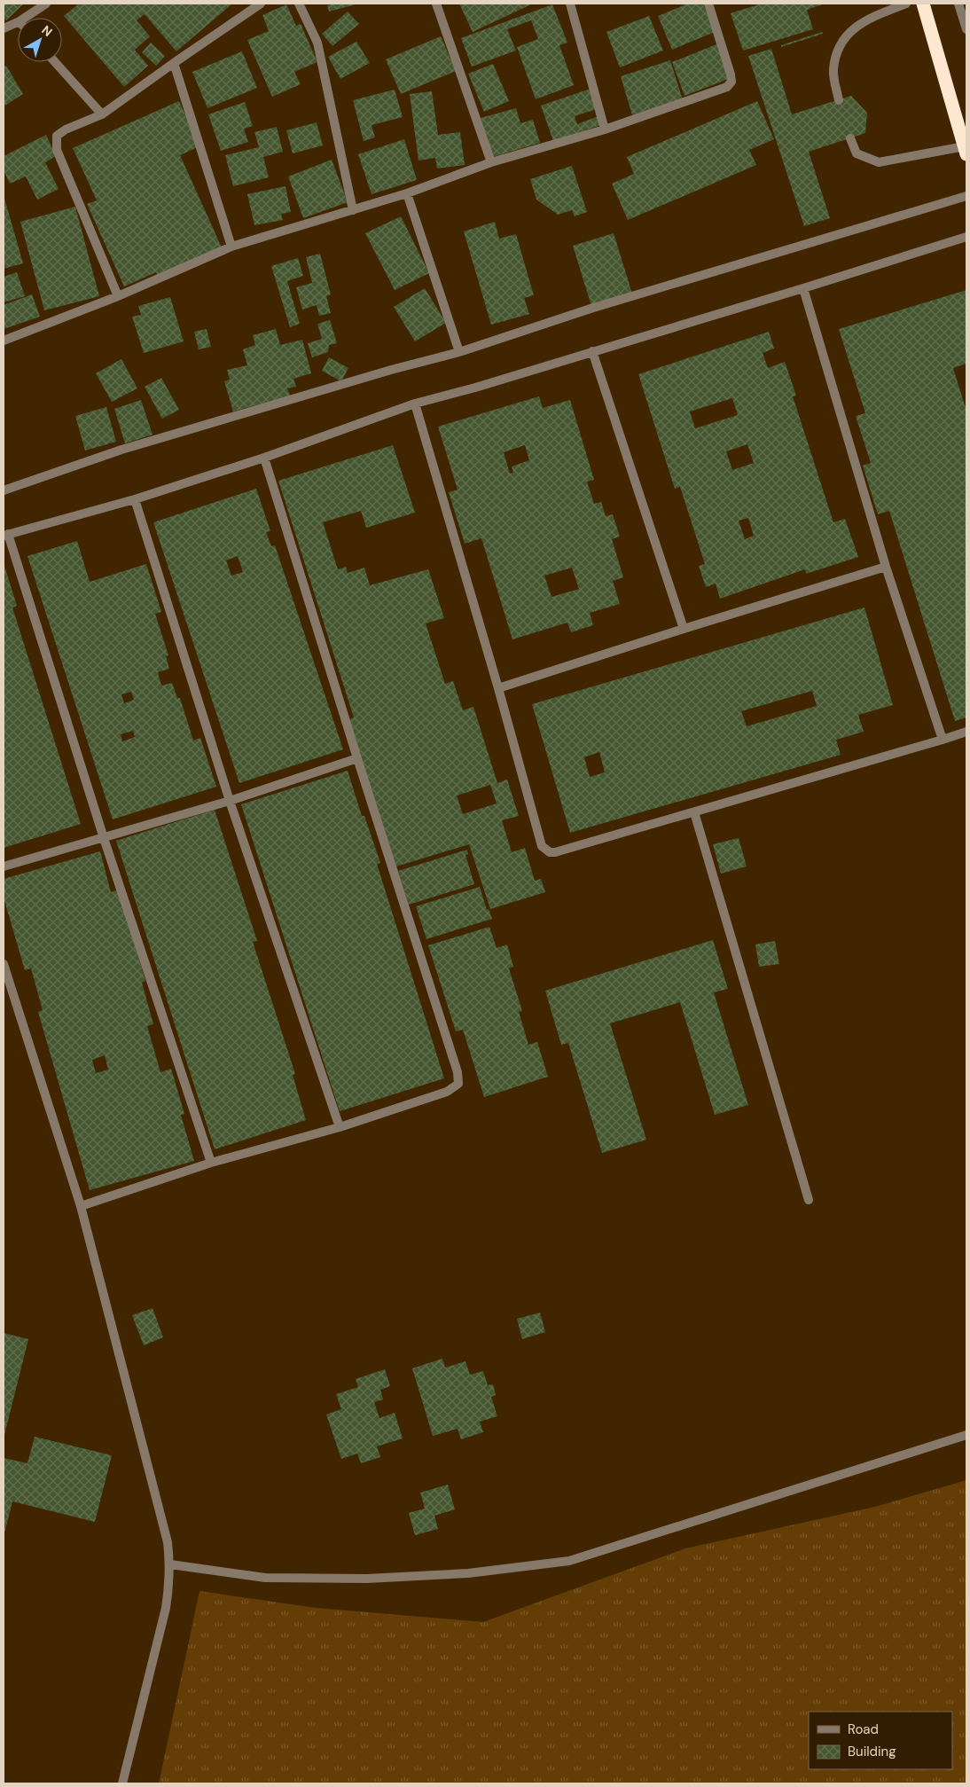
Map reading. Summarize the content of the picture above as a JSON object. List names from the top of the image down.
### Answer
{
  "legend": ["Road", "Building"],
  "north": "top right"
}
